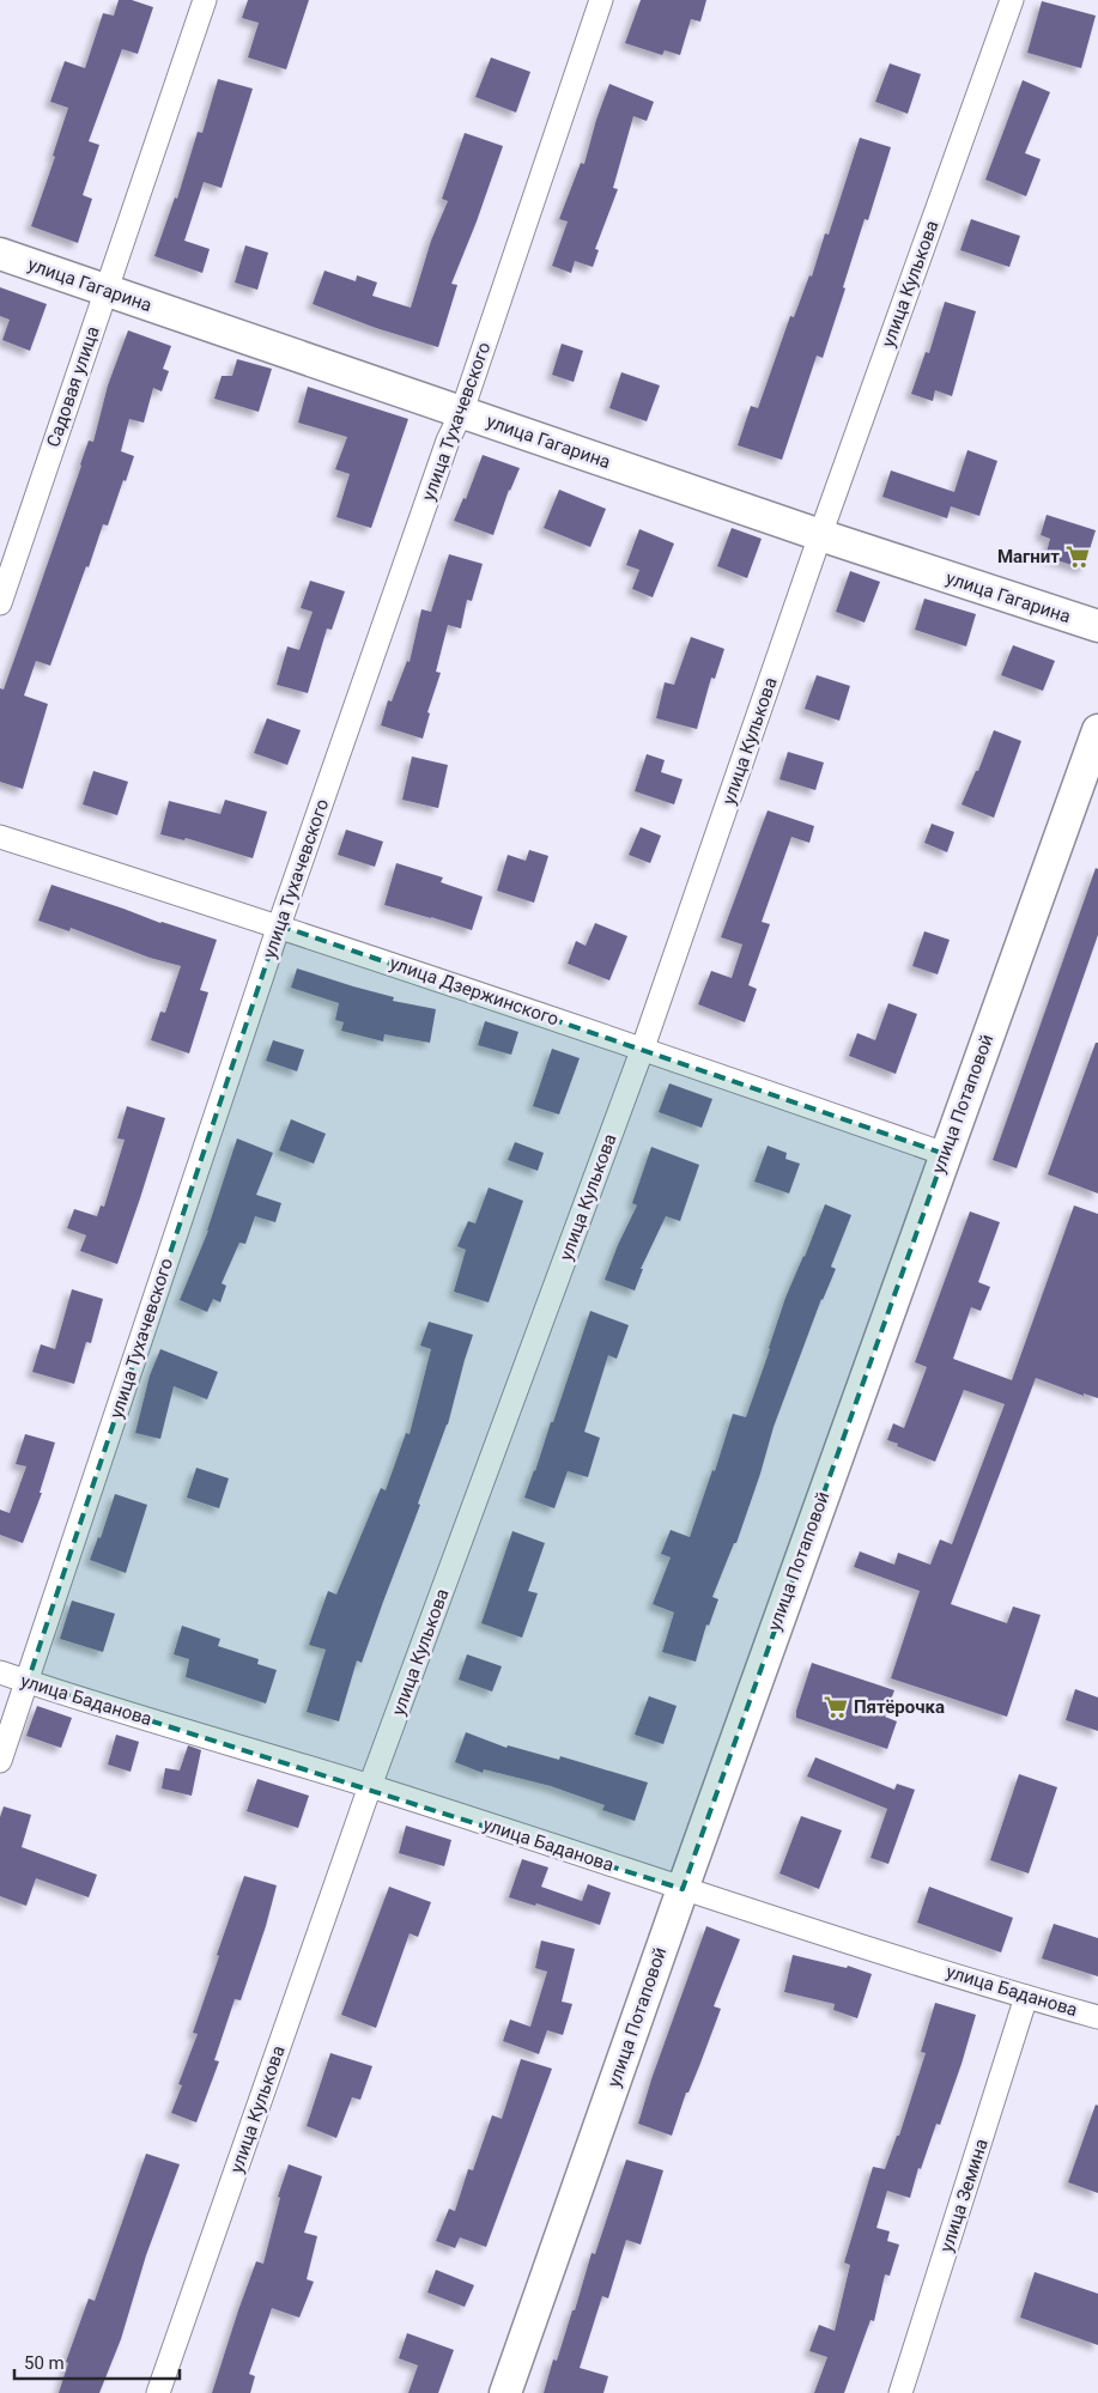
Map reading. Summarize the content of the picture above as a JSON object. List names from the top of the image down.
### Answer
{
  "streets": {
    "main road": ["улица Гагарина", "улица Потаповой"],
    "street": [
      "улица Кулькова",
      "Садовая улица",
      "улица Тухачевского",
      "улица Дзержинского",
      "улица Баданова",
      "улица Земина"
    ]
  },
  "crossings": [
    ["улица Кулькова", "улица Гагарина"],
    ["улица Кулькова", "улица Дзержинского"],
    ["улица Кулькова", "улица Баданова"],
    ["улица Гагарина", "Садовая улица"],
    ["улица Гагарина", "улица Тухачевского"],
    ["улица Тухачевского", "улица Дзержинского"],
    ["улица Тухачевского", "улица Баданова"],
    ["улица Дзержинского", "улица Потаповой"],
    ["улица Потаповой", "улица Баданова"],
    ["улица Баданова", "улица Земина"]
  ],
  "places": {
    "supermarket": ["Магнит", "Пятёрочка"]
  },
  "scale_bar": "50 m"
}
